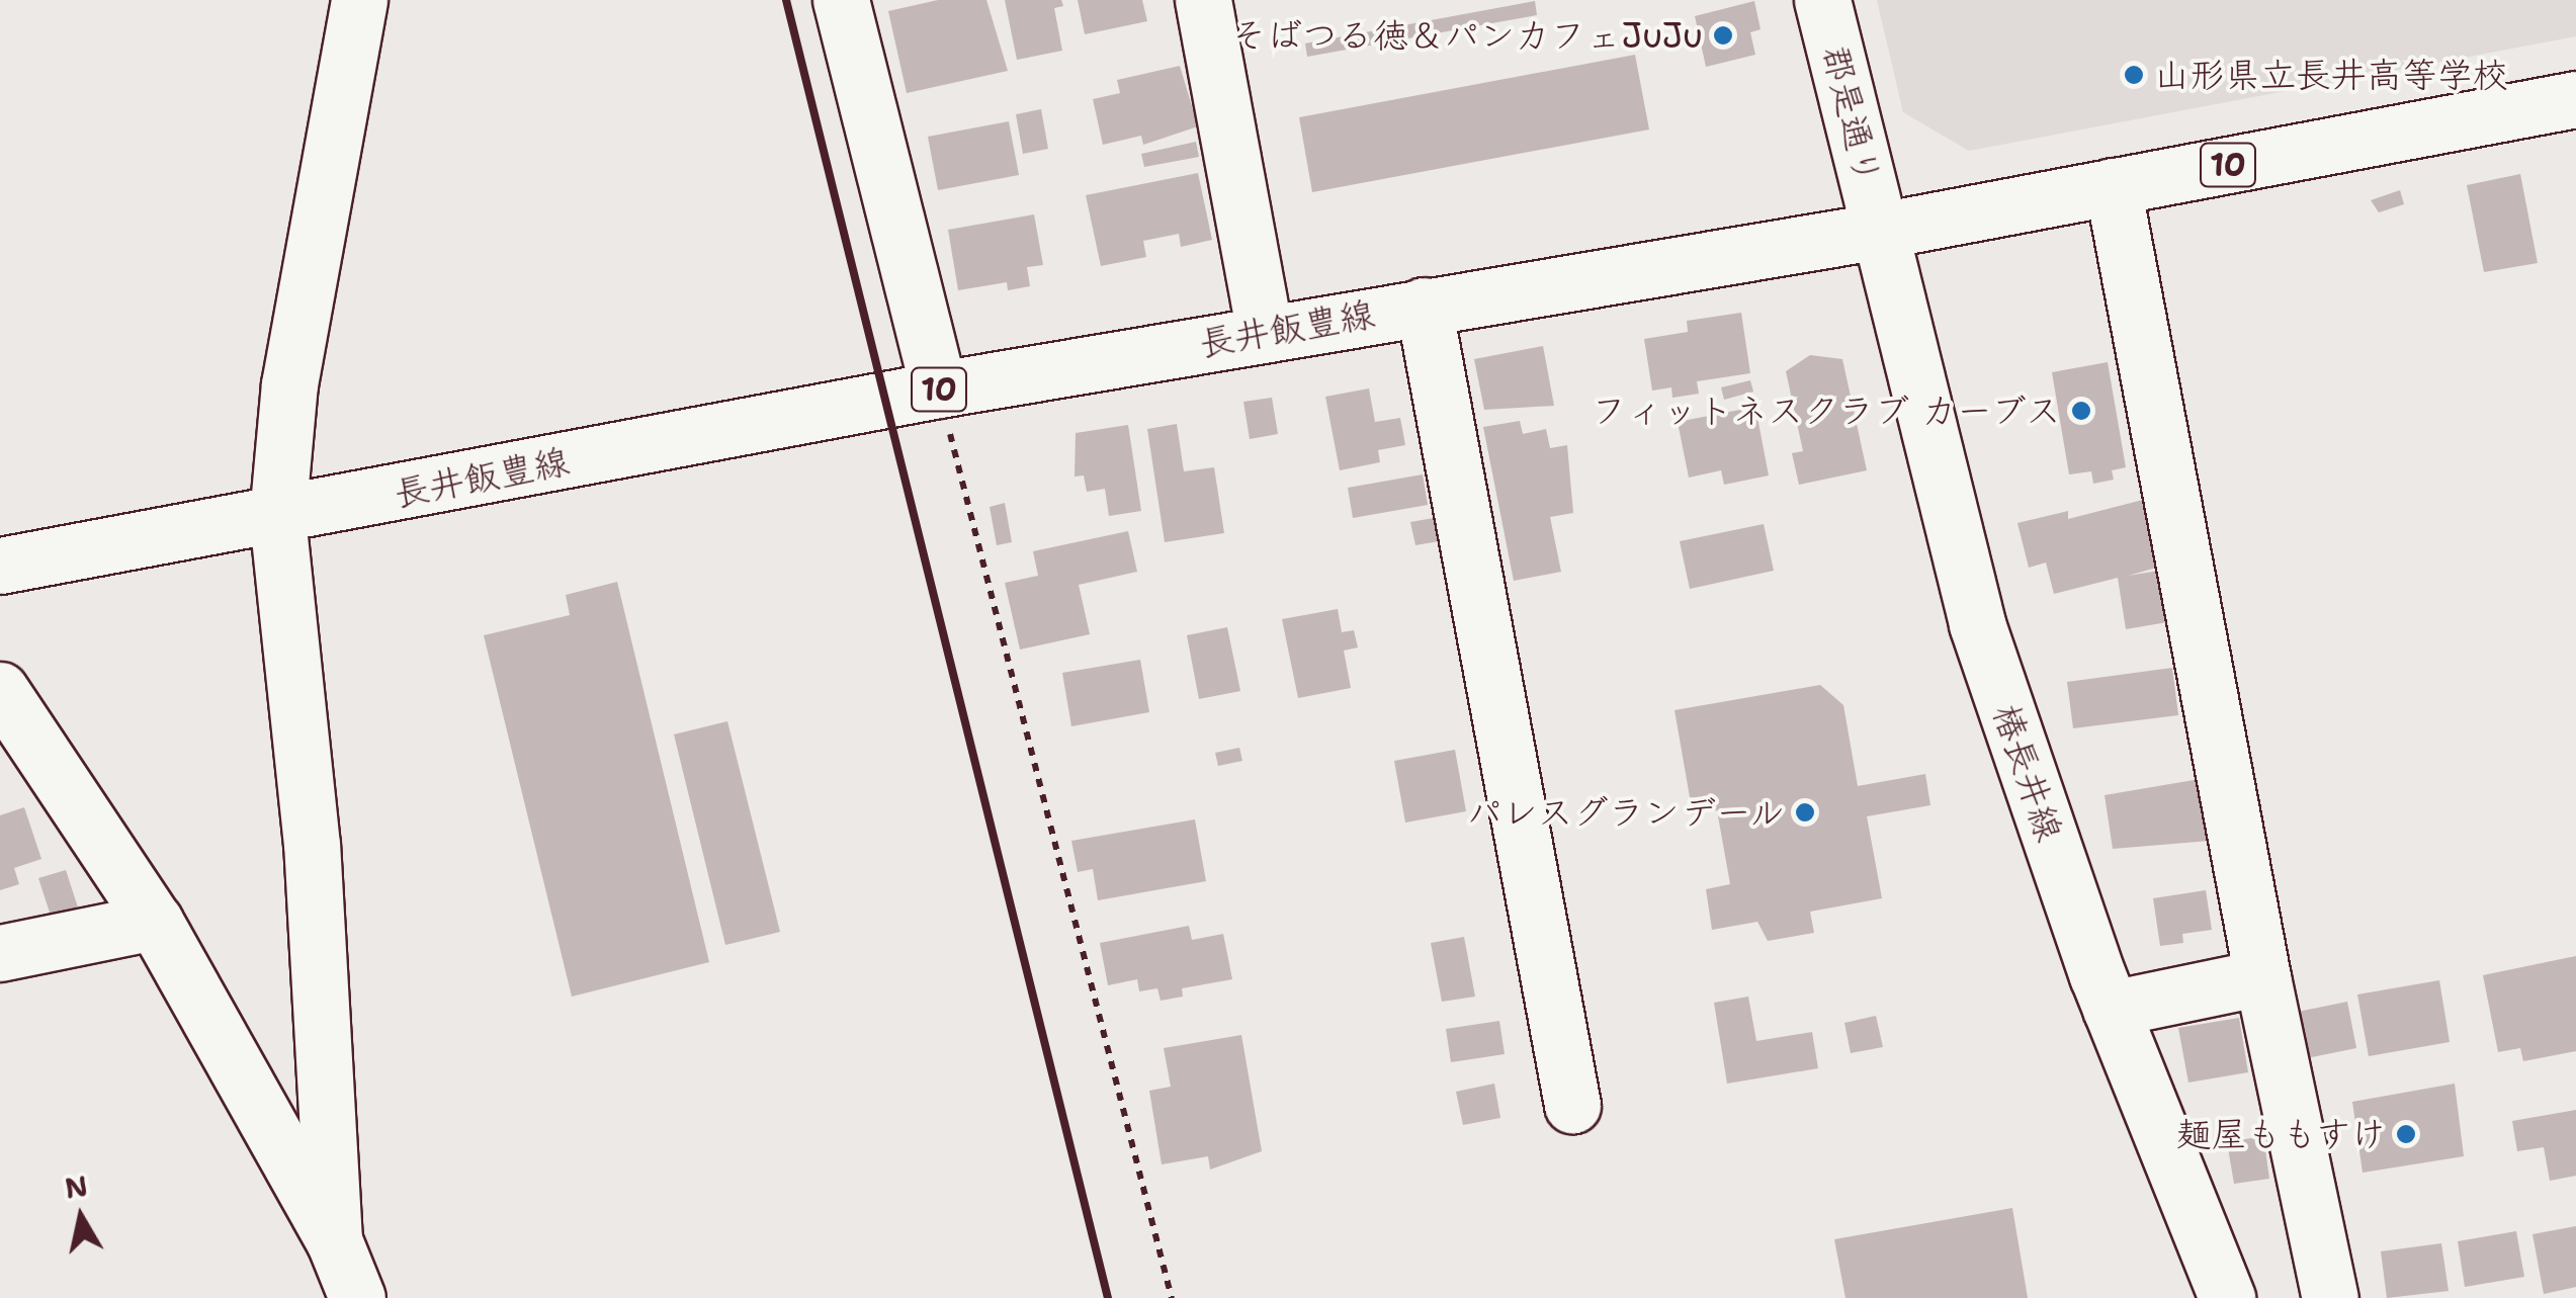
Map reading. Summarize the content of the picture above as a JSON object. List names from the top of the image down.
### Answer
{
  "streets": {
    "main road": [
      "郡是通り",
      "10",
      "長井飯豊線",
      "椿長井線"
    ]
  },
  "crossings": [
    ["郡是通り", "長井飯豊線"],
    ["郡是通り", "椿長井線"],
    ["長井飯豊線", "椿長井線"]
  ],
  "places": [
    "そばつる徳＆パンカフェJuJu",
    "山形県立長井高等学校",
    "フィットネスクラブ カーブス",
    "パレスグランデール",
    "麺屋ももすけ"
  ],
  "north": "top"
}
